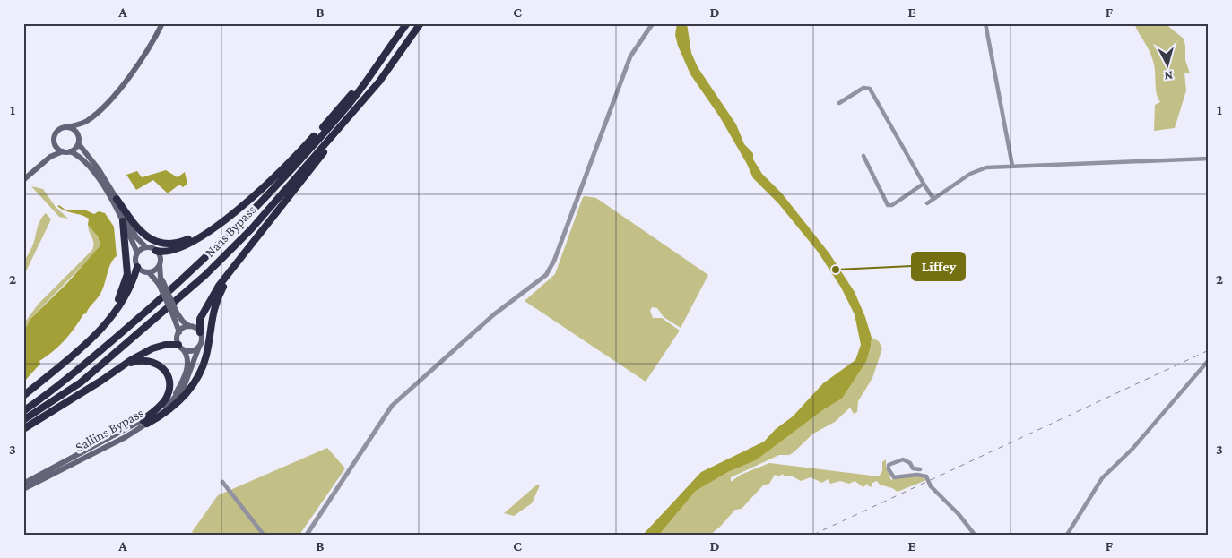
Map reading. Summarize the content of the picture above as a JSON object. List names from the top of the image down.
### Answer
{
  "streets": {
    "highway": ["Naas Bypass"],
    "main road": ["Sallins Bypass"]
  },
  "places": ["Liffey"],
  "north": "bottom",
  "grid": {
    "columns": [
      "A",
      "B",
      "C",
      "D",
      "E",
      "F"
    ],
    "rows": ["1", "2", "3"]
  }
}
